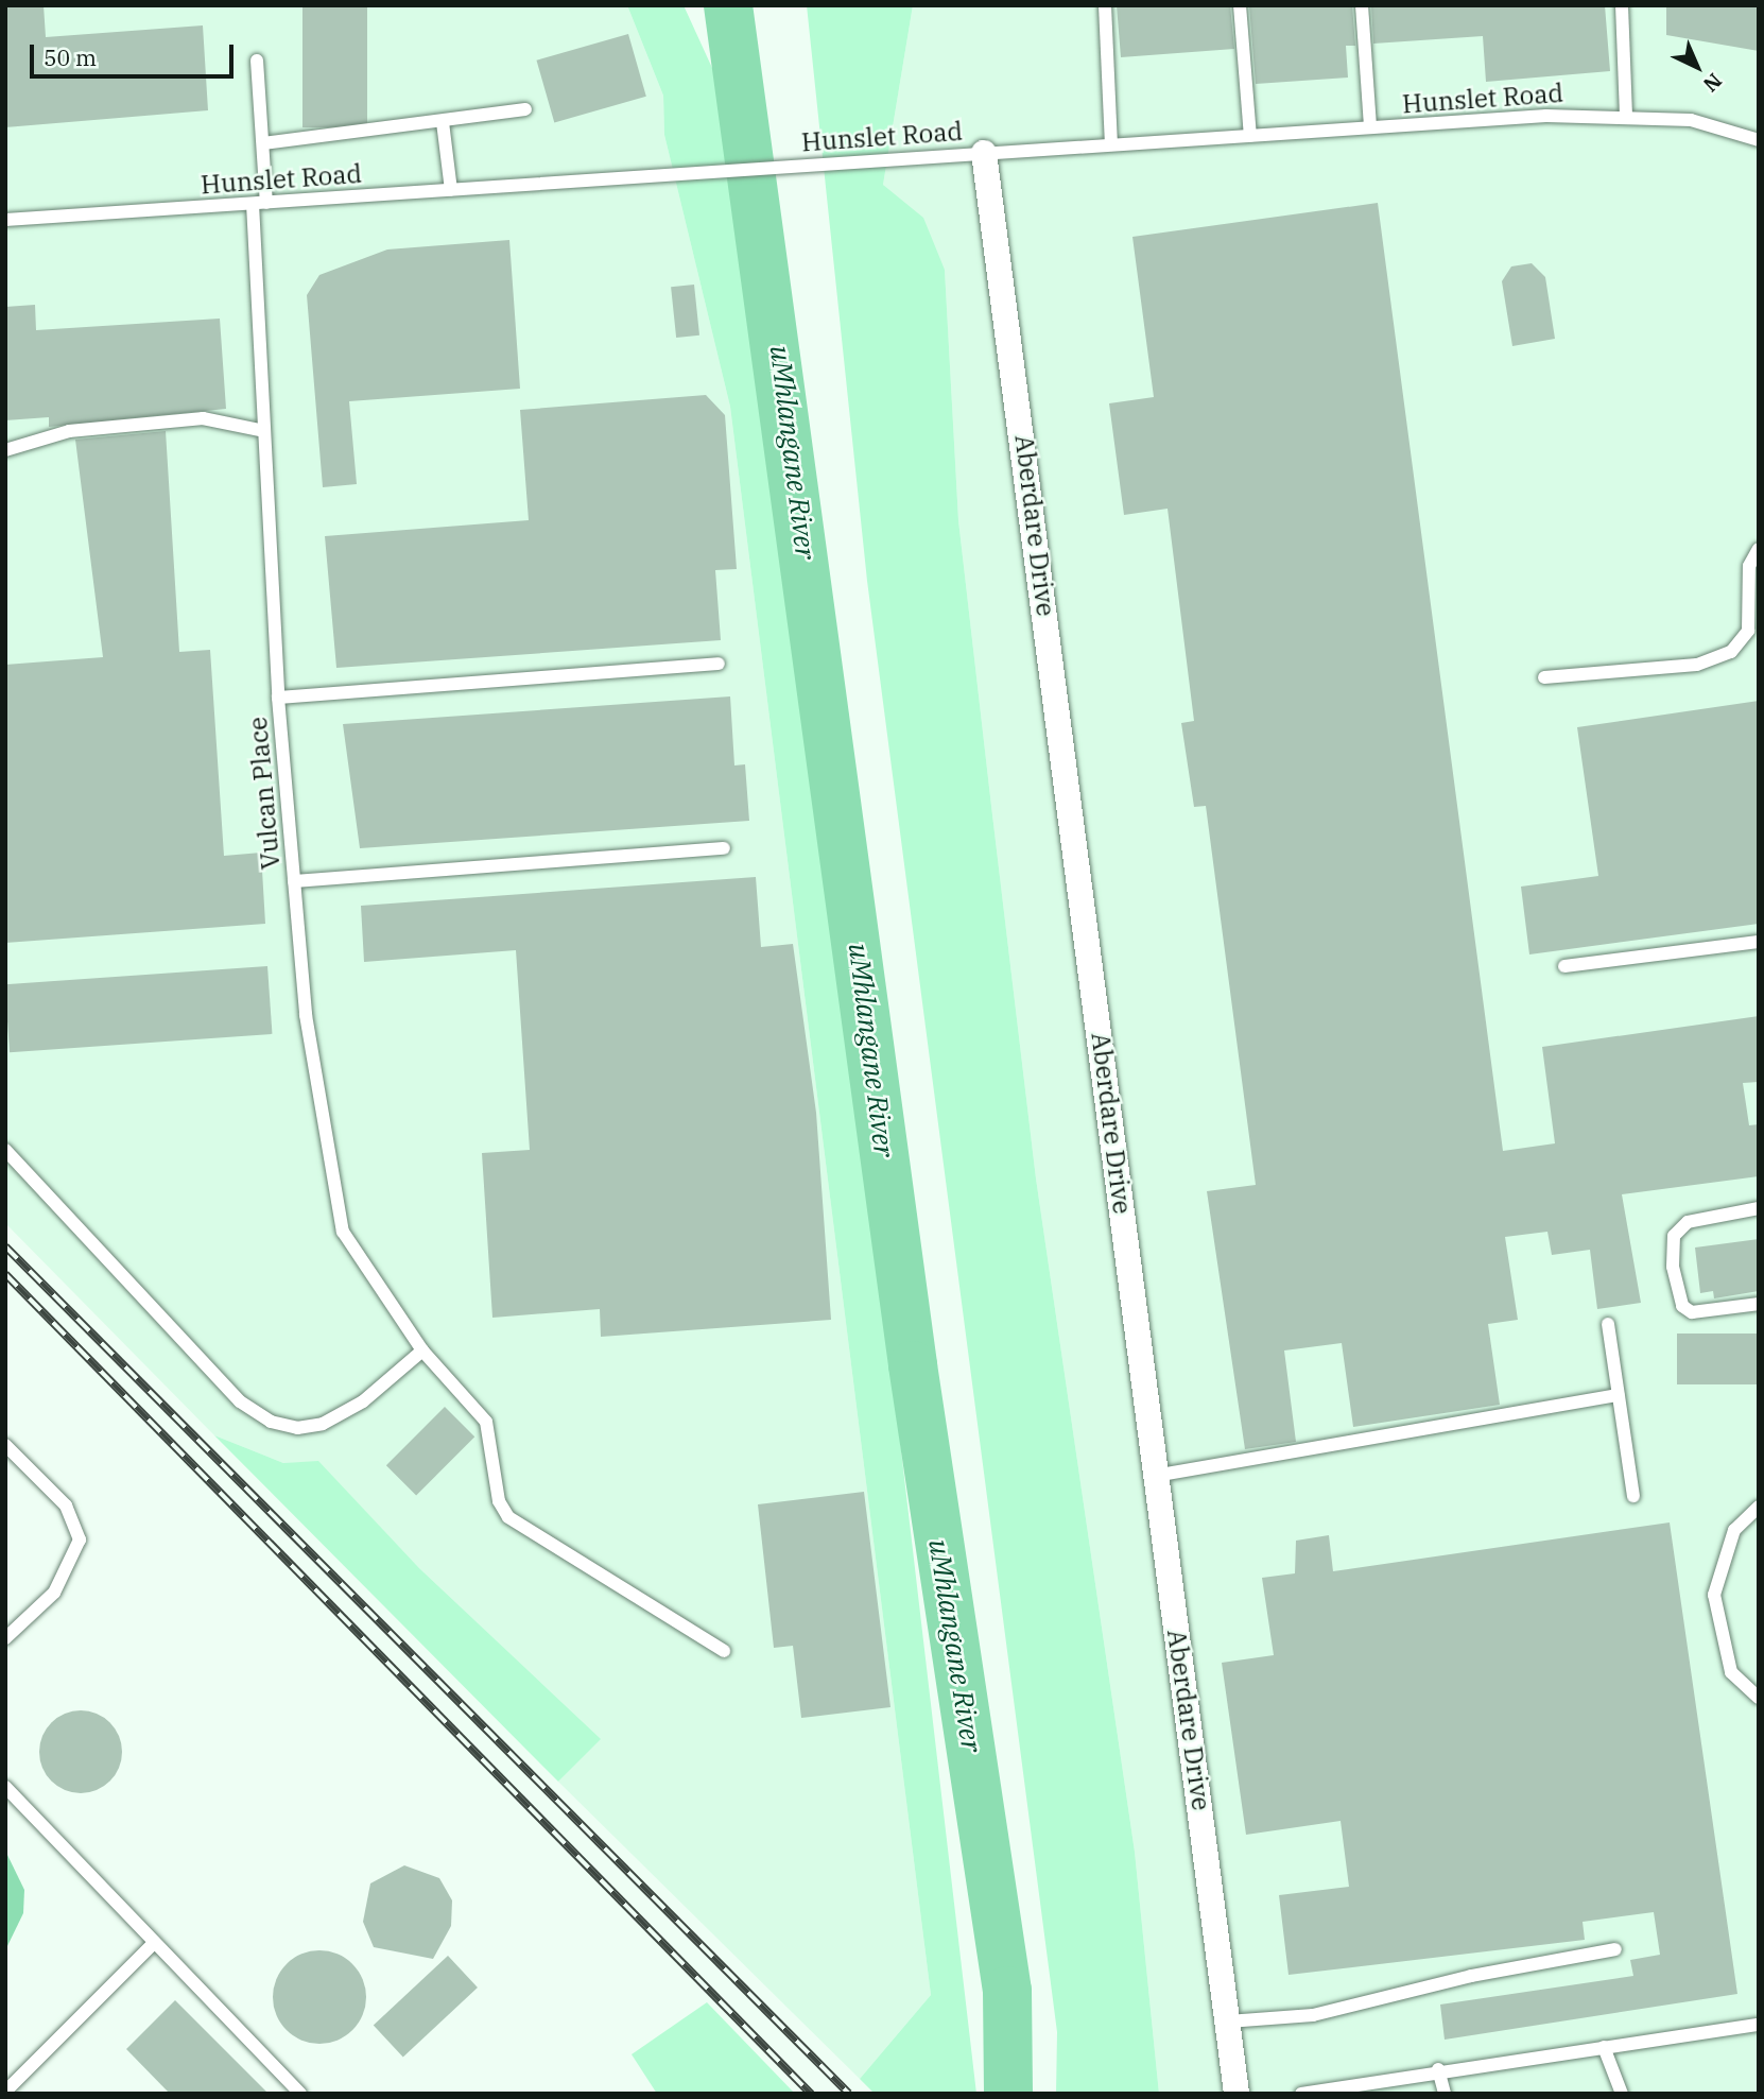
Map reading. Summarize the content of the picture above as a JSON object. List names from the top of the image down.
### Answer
{
  "streets": {
    "street": ["Aberdare Drive"],
    "lane": ["Hunslet Road", "Vulcan Place"]
  },
  "crossings": [
    ["Hunslet Road", "Aberdare Drive"],
    ["Hunslet Road", "Vulcan Place"]
  ],
  "water": ["uMhlangane River"],
  "scale_bar": "50 m",
  "north": "bottom right"
}
